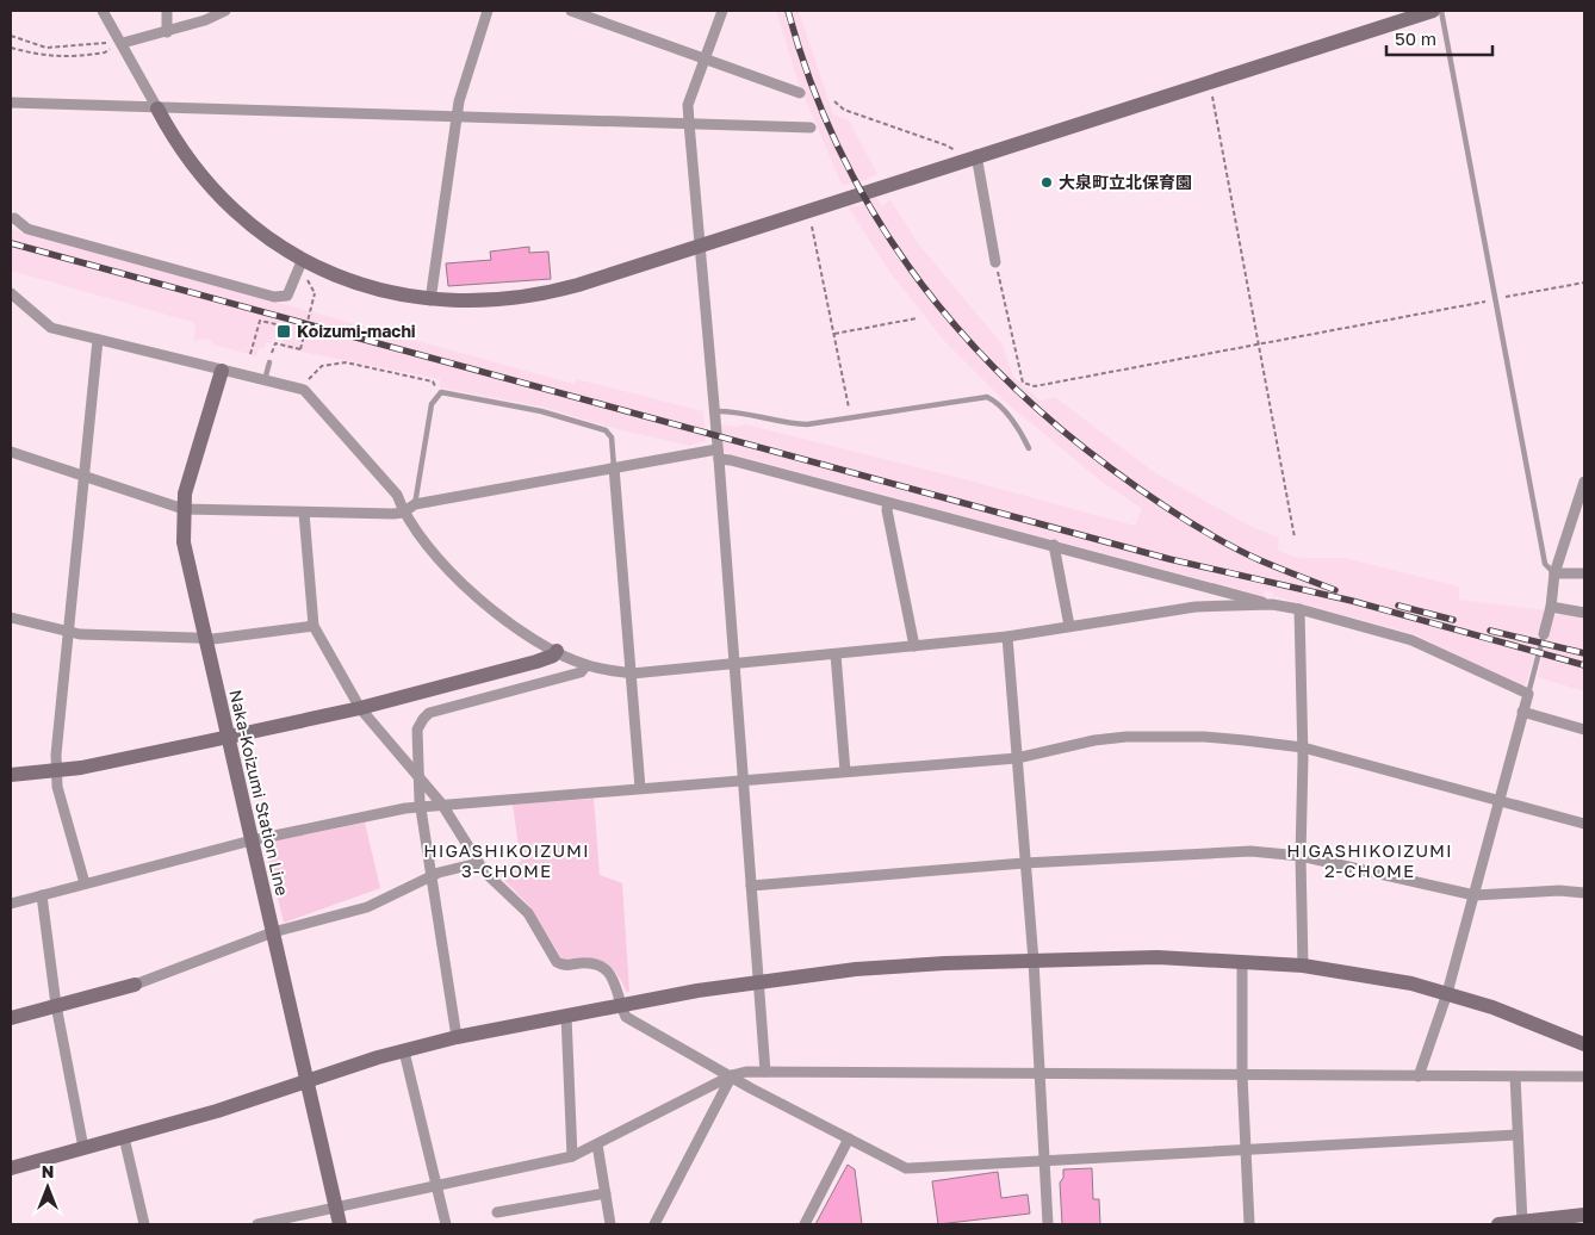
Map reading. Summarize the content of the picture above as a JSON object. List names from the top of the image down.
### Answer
{
  "streets": {
    "street": ["Naka-Koizumi Station Line"]
  },
  "districts": ["HIGASHIKOIZUMI 3-CHOME", "HIGASHIKOIZUMI 2-CHOME"],
  "places": {
    "other": ["大泉町立北保育園"],
    "transit": ["Koizumi-machi"]
  },
  "scale_bar": "50 m",
  "north": "top"
}
